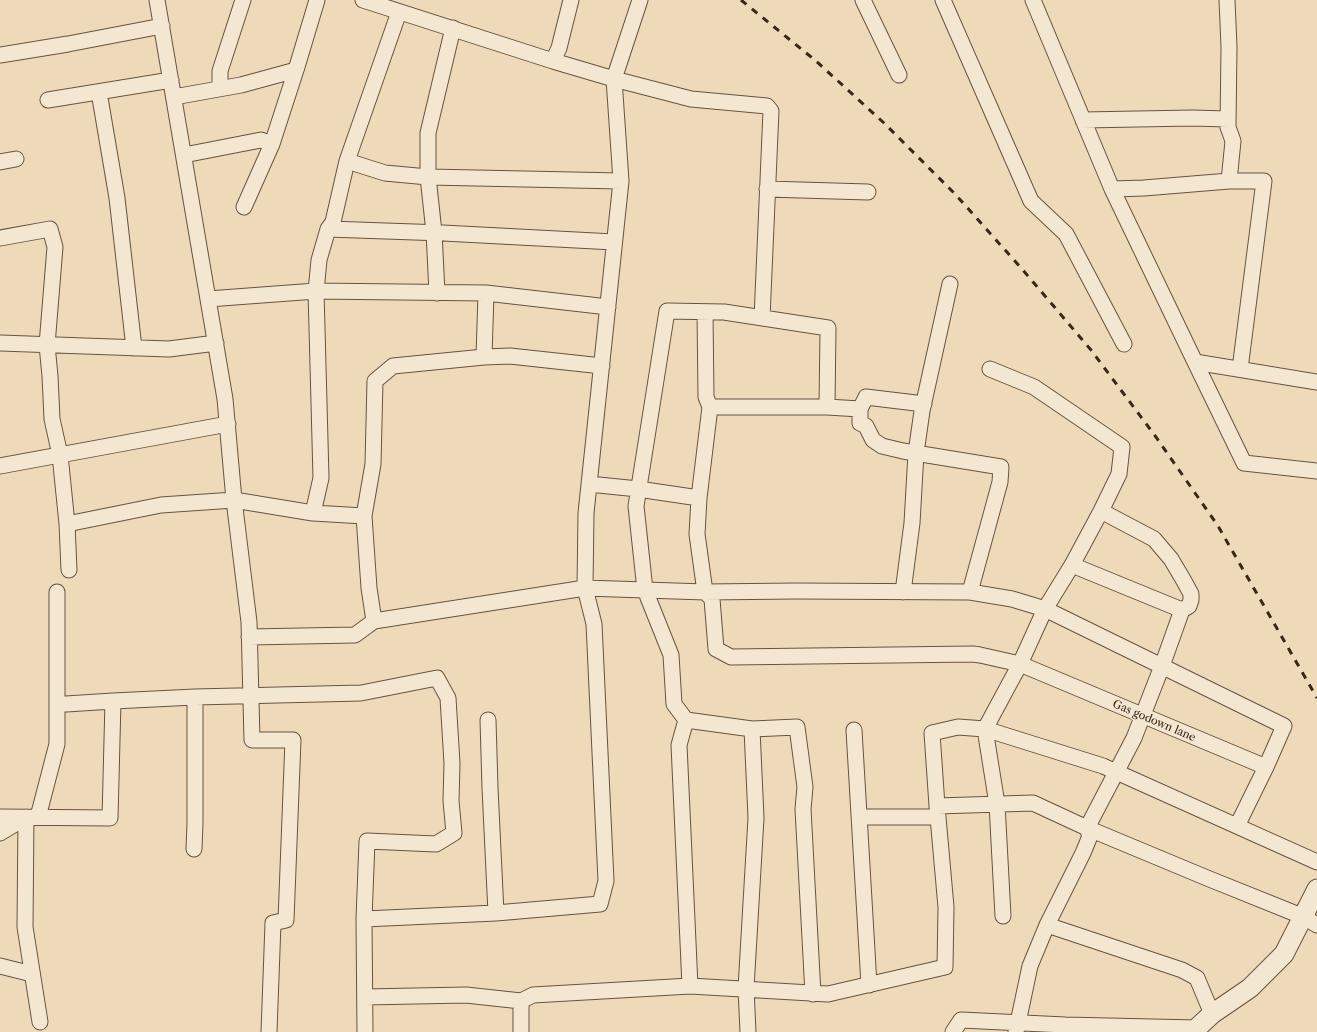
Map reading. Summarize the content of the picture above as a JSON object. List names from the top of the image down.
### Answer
{
  "streets": {
    "street": ["Gas godown lane"]
  }
}
